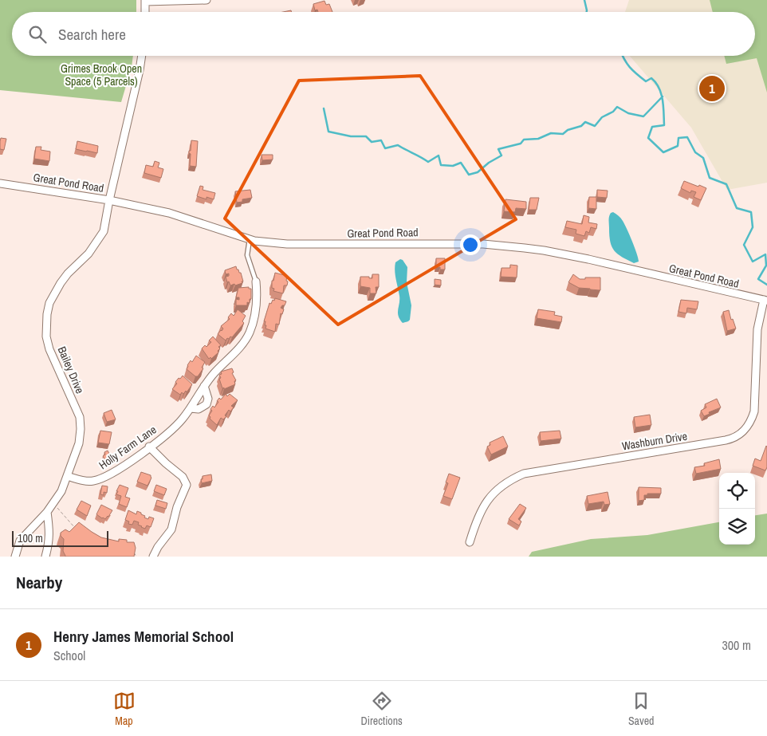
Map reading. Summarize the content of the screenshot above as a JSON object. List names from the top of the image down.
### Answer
{
  "streets": {
    "street": [
      "Great Pond Road",
      "Bailey Drive",
      "Washburn Drive",
      "Holly Farm Lane"
    ]
  },
  "crossings": [
    ["Great Pond Road", "Bailey Drive"],
    ["Great Pond Road", "Washburn Drive"],
    ["Bailey Drive", "Holly Farm Lane"]
  ],
  "parks": ["Grimes Brook Open Space (5 Parcels)"],
  "scale_bar": "100 m",
  "page": {
    "search": "Search here",
    "pins": "1",
    "scale": "100 m",
    "heading": "Nearby",
    "list": [
      {
        "mark": "1",
        "name": "Henry James Memorial School",
        "note": "School",
        "value": "300 m"
      }
    ],
    "nav": ["Map", "Directions", "Saved"]
  }
}
